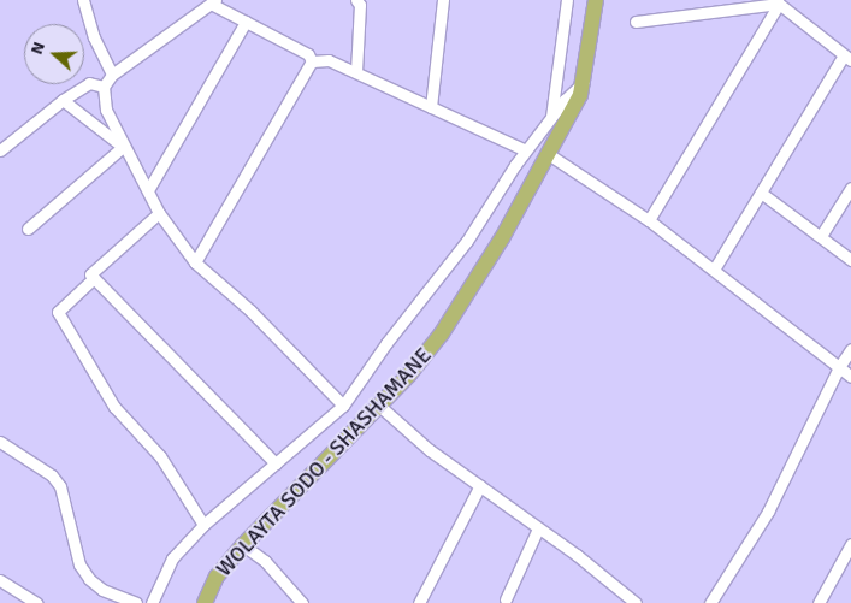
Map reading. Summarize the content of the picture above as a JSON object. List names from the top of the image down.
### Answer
{
  "streets": {
    "highway": ["WOLAYTA SODO - SHASHAMANE"]
  },
  "north": "left"
}
